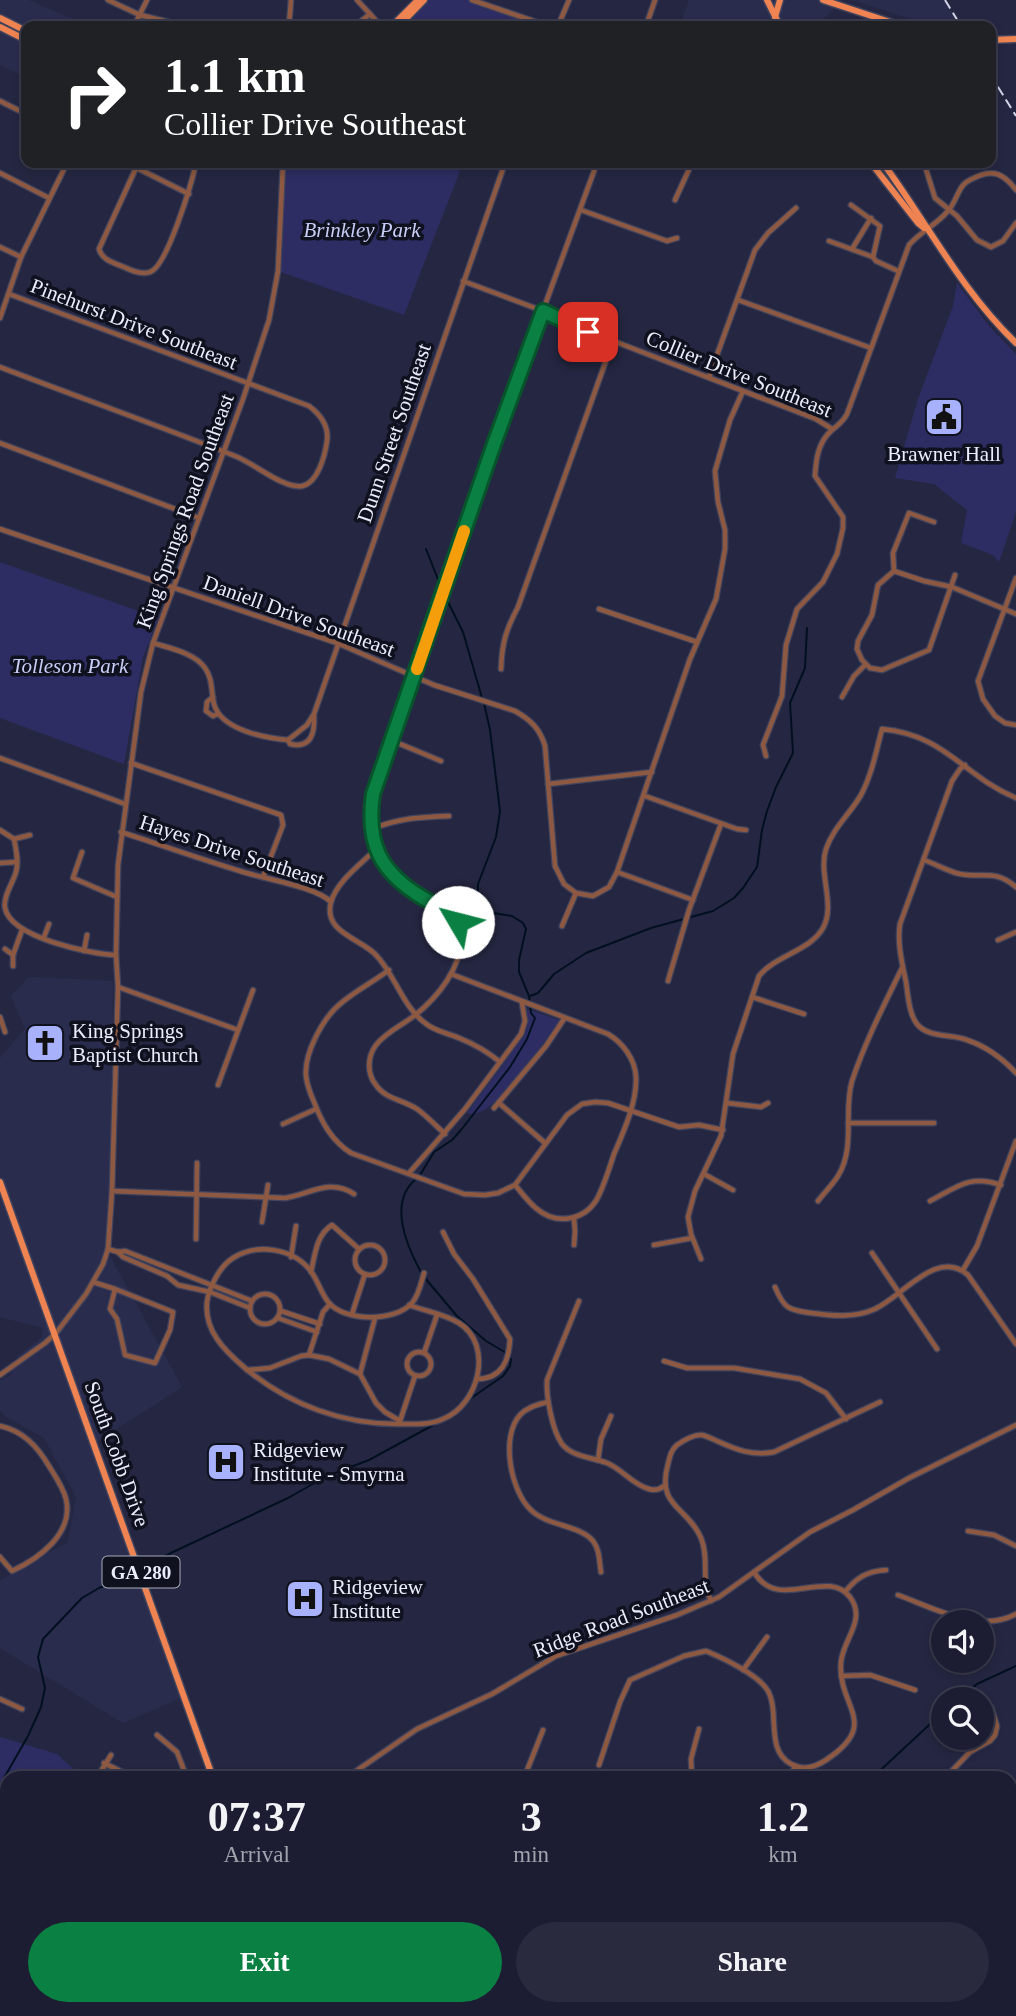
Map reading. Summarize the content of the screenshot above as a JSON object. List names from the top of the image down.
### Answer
{
  "streets": {
    "main road": ["South Cobb Drive", "GA 280"],
    "street": [
      "Pinehurst Drive Southeast",
      "Collier Drive Southeast",
      "Dunn Street Southeast",
      "King Springs Road Southeast",
      "Daniell Drive Southeast",
      "Hayes Drive Southeast",
      "Ridge Road Southeast"
    ]
  },
  "crossings": [
    ["Pinehurst Drive Southeast", "King Springs Road Southeast"],
    ["Collier Drive Southeast", "Dunn Street Southeast"],
    ["Dunn Street Southeast", "Daniell Drive Southeast"],
    ["King Springs Road Southeast", "Daniell Drive Southeast"],
    ["King Springs Road Southeast", "Hayes Drive Southeast"],
    ["King Springs Road Southeast", "South Cobb Drive"]
  ],
  "parks": ["Brinkley Park", "Tolleson Park"],
  "places": {
    "public building": ["Brawner Hall"],
    "church": ["King Springs Baptist Church"],
    "hospital": ["Ridgeview Institute - Smyrna", "Ridgeview Institute"]
  },
  "page": {
    "turn": ["1.1 km", "Collier Drive Southeast"],
    "eta": [
      "07:37",
      "Arrival",
      "3",
      "min",
      "1.2",
      "km"
    ],
    "buttons": ["Exit", "Share"]
  }
}
